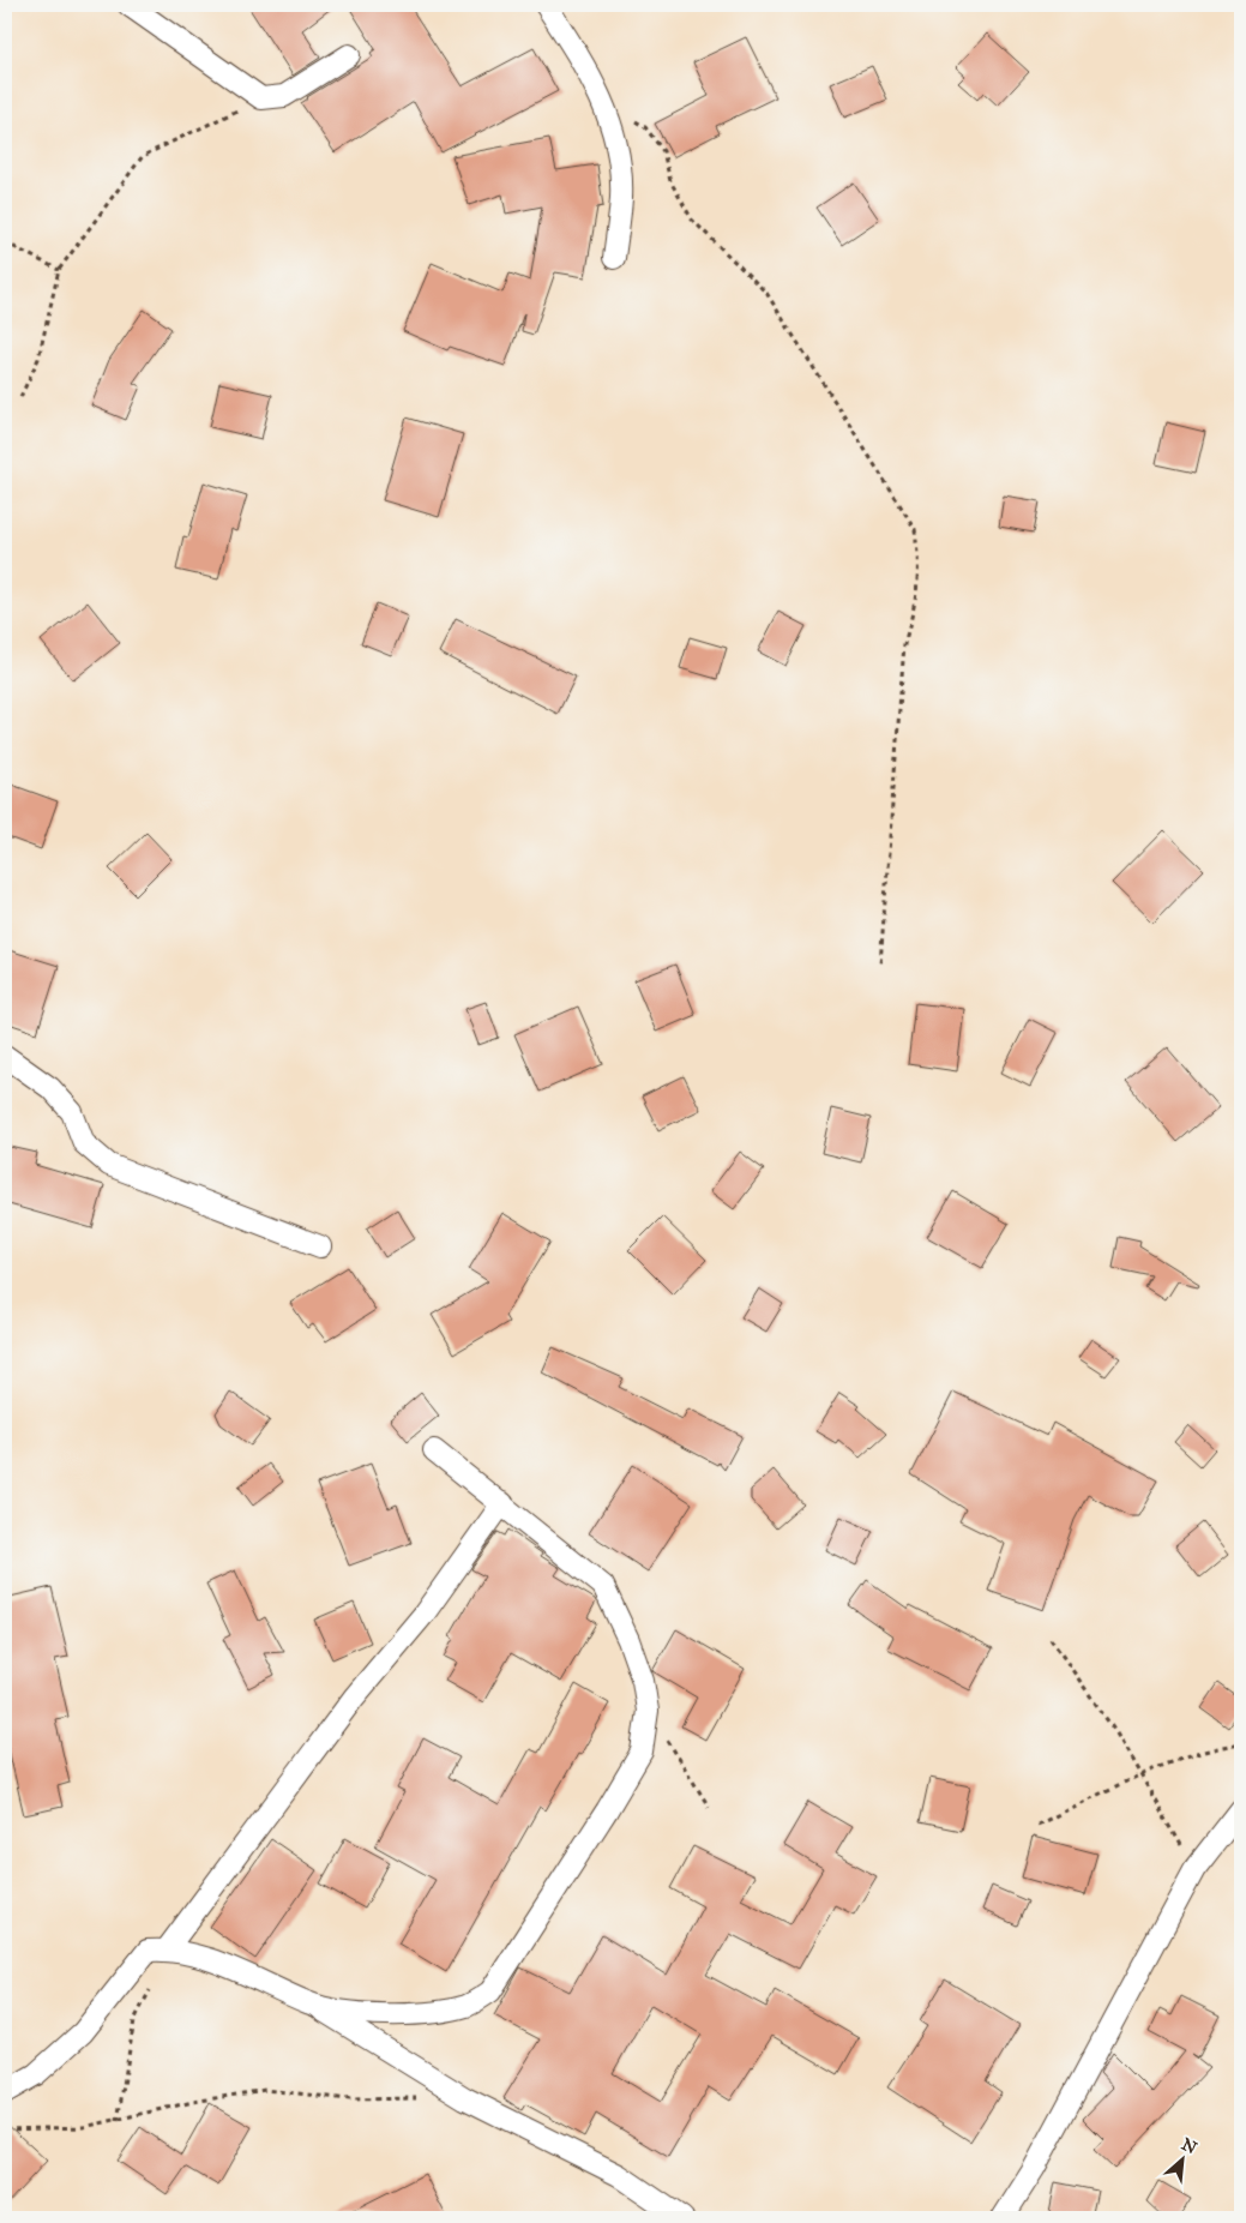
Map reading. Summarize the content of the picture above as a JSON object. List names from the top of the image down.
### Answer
{
  "north": "top right"
}
